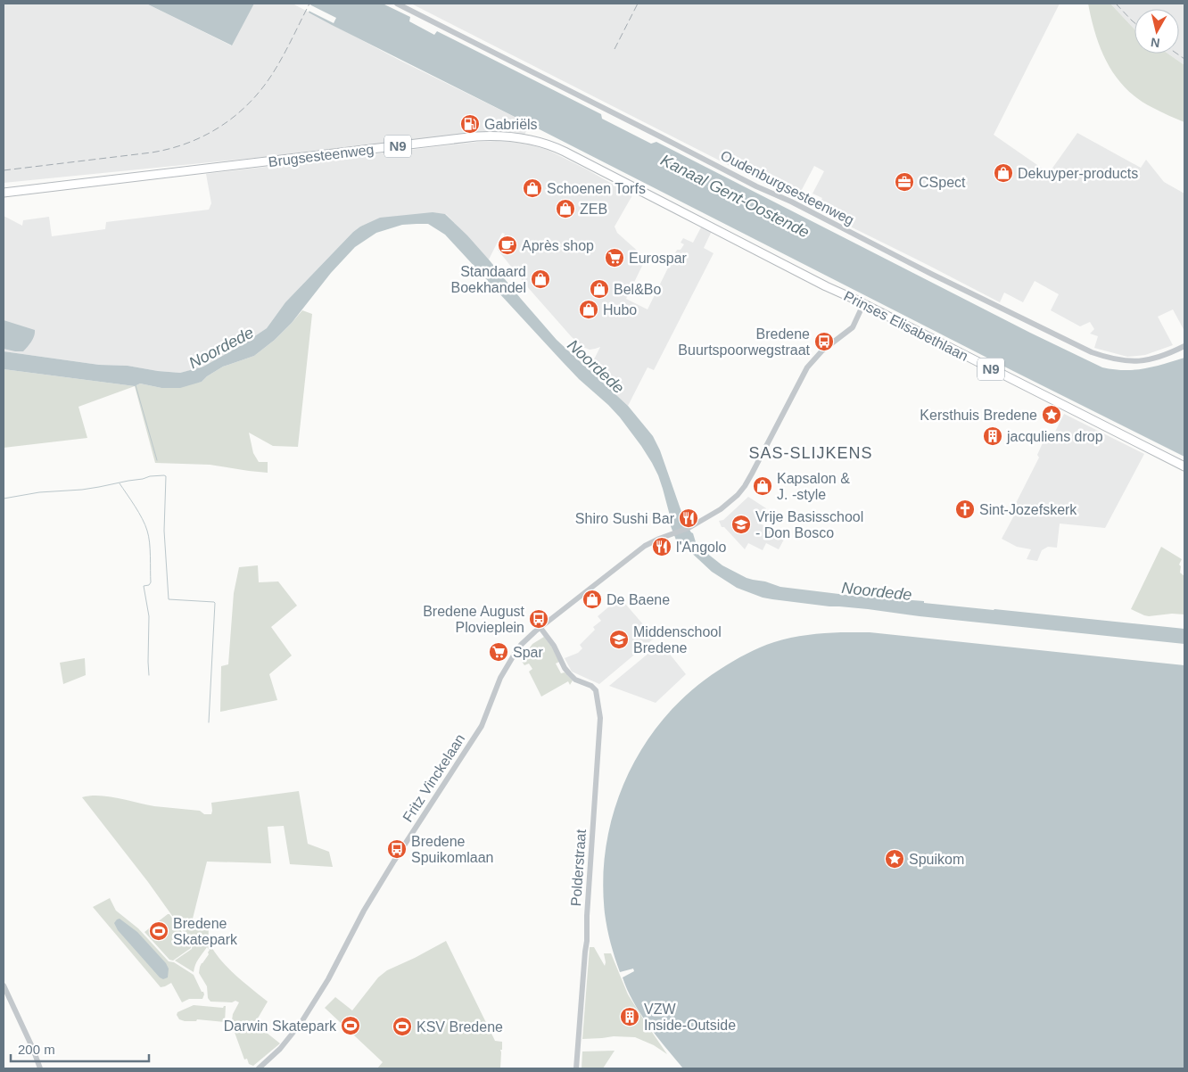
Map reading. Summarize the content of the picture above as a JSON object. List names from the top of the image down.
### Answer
{
  "streets": {
    "main road": ["N9", "Brugsesteenweg", "Prinses Elisabethlaan"],
    "street": ["Oudenburgsesteenweg", "Fritz Vinckelaan", "Polderstraat"]
  },
  "crossings": [
    ["Brugsesteenweg", "Prinses Elisabethlaan"],
    ["Prinses Elisabethlaan", "Fritz Vinckelaan"],
    ["Fritz Vinckelaan", "Polderstraat"]
  ],
  "districts": ["SAS-SLIJKENS"],
  "water": ["Kanaal Gent-Oostende", "Noordede"],
  "places": {
    "fuel station": ["Gabriëls"],
    "shop": [
      "Dekuyper-products",
      "Schoenen Torfs",
      "ZEB",
      "Standaard Boekhandel",
      "Bel&Bo",
      "Hubo",
      "Kapsalon & J. -style",
      "De Baene"
    ],
    "office": ["CSpect"],
    "cafe": ["Après shop"],
    "supermarket": ["Eurospar", "Spar"],
    "bus stop": ["Bredene Buurtspoorwegstraat", "Bredene August Plovieplein", "Bredene Spuikomlaan"],
    "place": ["Kersthuis Bredene", "Spuikom"],
    "building": ["jacquliens drop", "VZW Inside-Outside"],
    "church": ["Sint-Jozefskerk"],
    "restaurant": ["Shiro Sushi Bar", "l'Angolo"],
    "school or university": ["Vrije Basisschool - Don Bosco", "Middenschool Bredene"],
    "sports": ["Bredene Skatepark", "Darwin Skatepark", "KSV Bredene"]
  },
  "scale_bar": "200 m",
  "north": "bottom"
}
